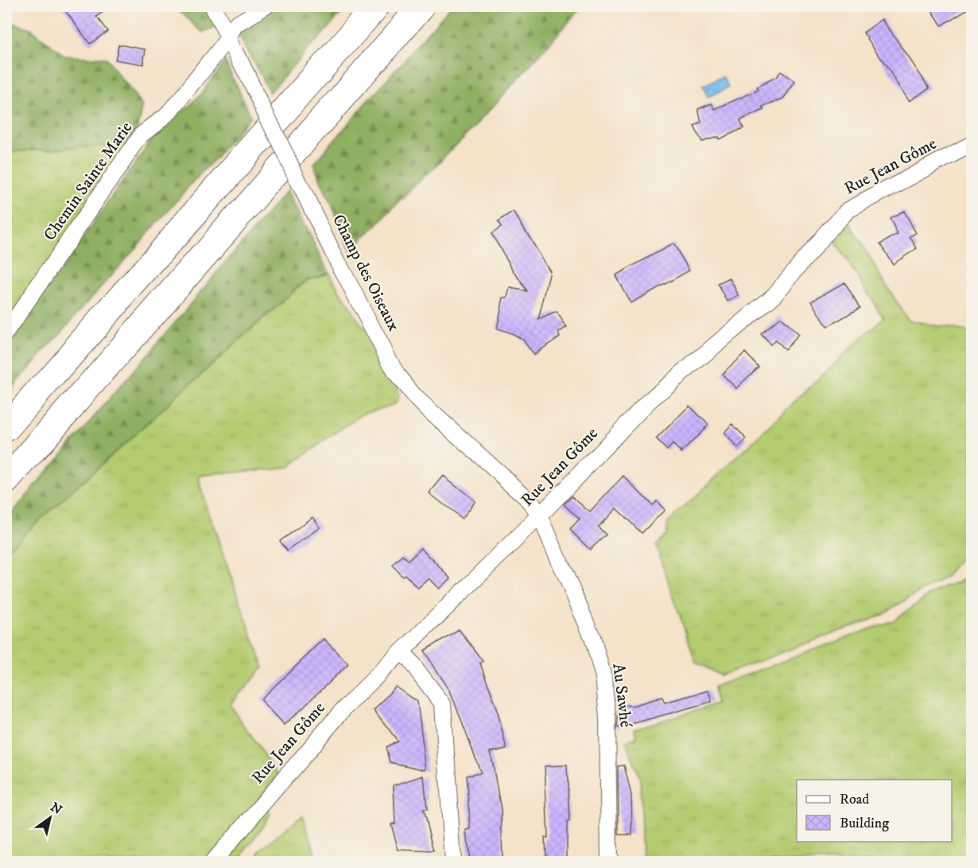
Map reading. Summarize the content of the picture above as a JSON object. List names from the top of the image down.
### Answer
{
  "streets": {
    "street": [
      "Rue Jean Gôme",
      "Chemin Sainte Marie",
      "Champ des Oiseaux",
      "Au Sawhé"
    ]
  },
  "crossings": [
    ["Rue Jean Gôme", "Champ des Oiseaux"],
    ["Rue Jean Gôme", "Au Sawhé"],
    ["Chemin Sainte Marie", "Champ des Oiseaux"],
    ["Champ des Oiseaux", "Au Sawhé"]
  ],
  "legend": ["Road", "Building"],
  "north": "top right"
}
